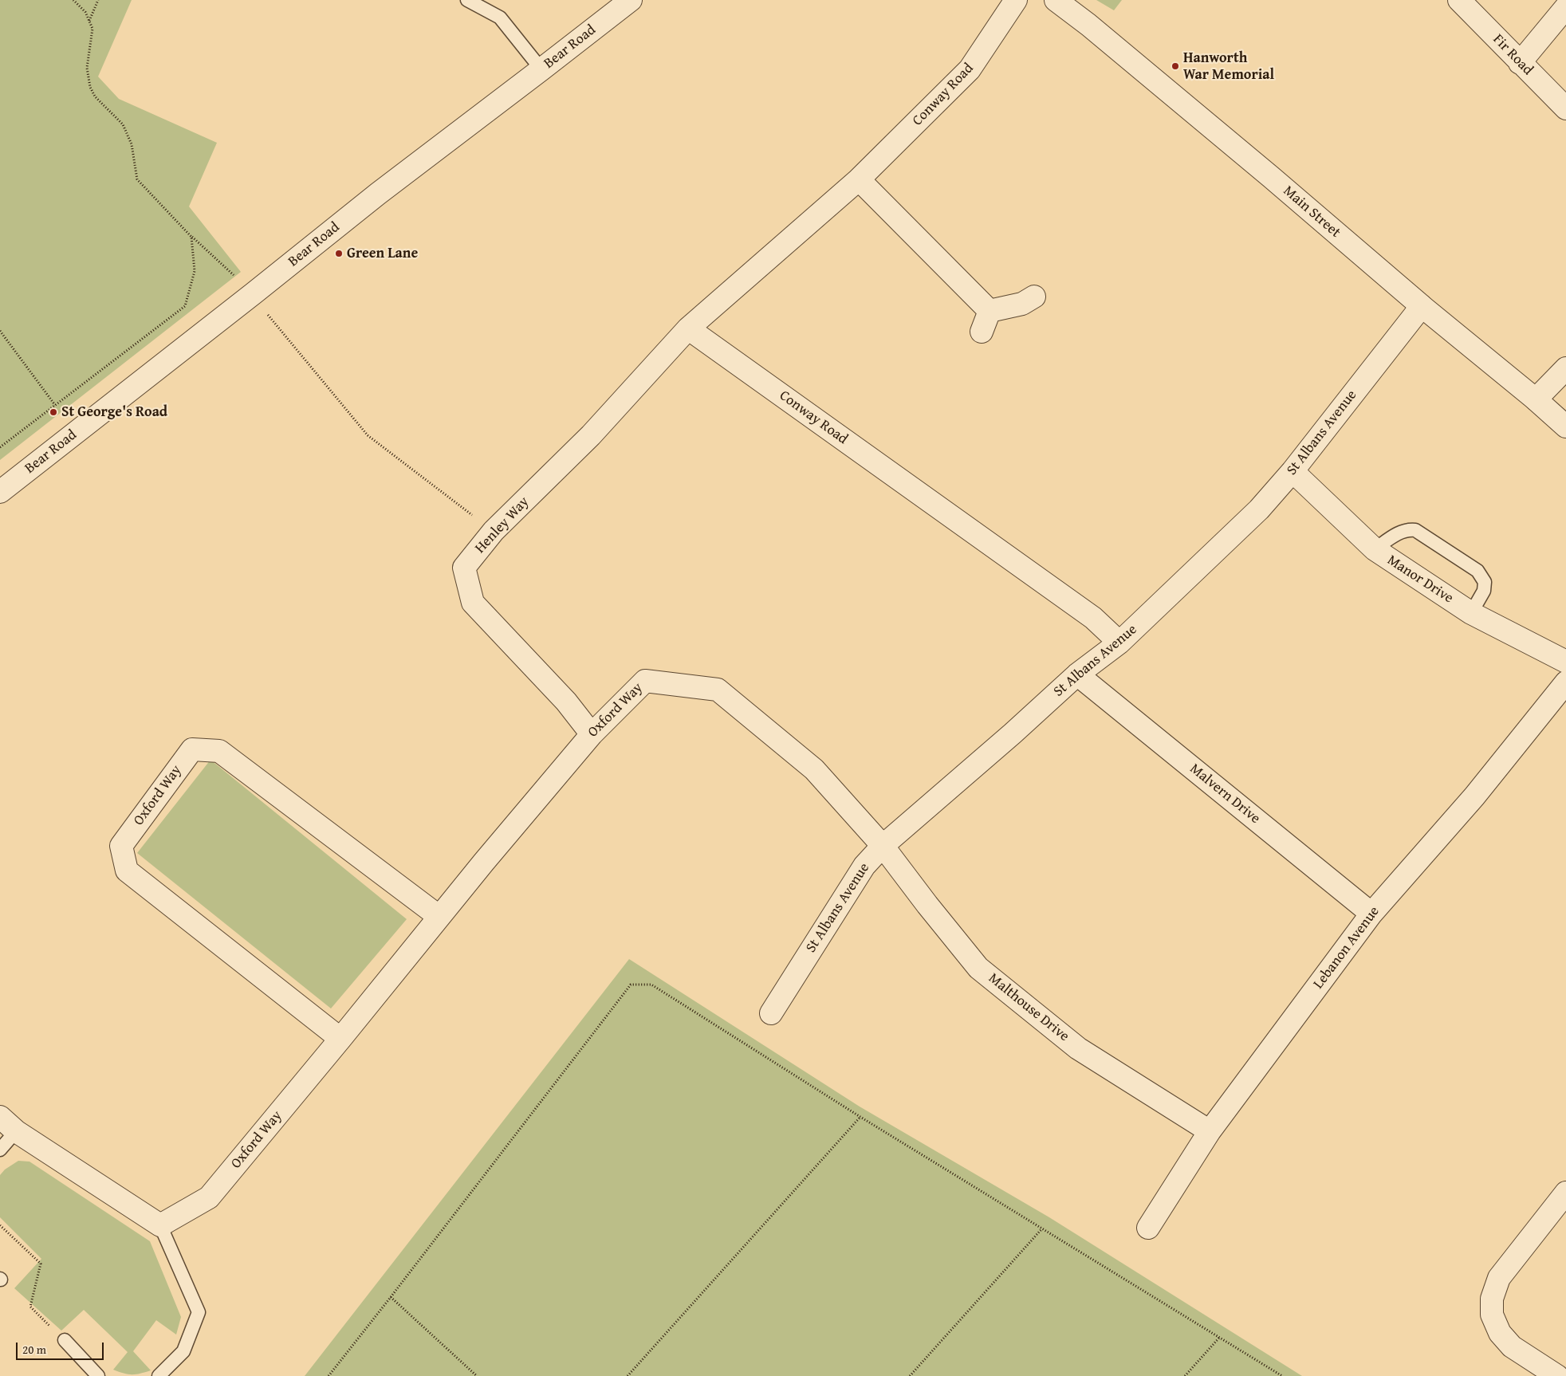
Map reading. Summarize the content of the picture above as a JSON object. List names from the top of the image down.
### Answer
{
  "streets": {
    "street": [
      "Bear Road",
      "Fir Road",
      "Conway Road",
      "Main Street",
      "St Albans Avenue",
      "Henley Way",
      "Manor Drive",
      "Oxford Way",
      "Malvern Drive",
      "Lebanon Avenue",
      "Malthouse Drive"
    ]
  },
  "crossings": [
    ["Conway Road", "St Albans Avenue"],
    ["Conway Road", "Henley Way"],
    ["Main Street", "St Albans Avenue"],
    ["St Albans Avenue", "Manor Drive"],
    ["St Albans Avenue", "Oxford Way"],
    ["St Albans Avenue", "Malvern Drive"],
    ["St Albans Avenue", "Malthouse Drive"],
    ["Henley Way", "Oxford Way"],
    ["Oxford Way", "Malthouse Drive"],
    ["Malvern Drive", "Lebanon Avenue"],
    ["Lebanon Avenue", "Malthouse Drive"]
  ],
  "places": ["Hanworth War Memorial", "Green Lane", "St George's Road"],
  "scale_bar": "20 m"
}
